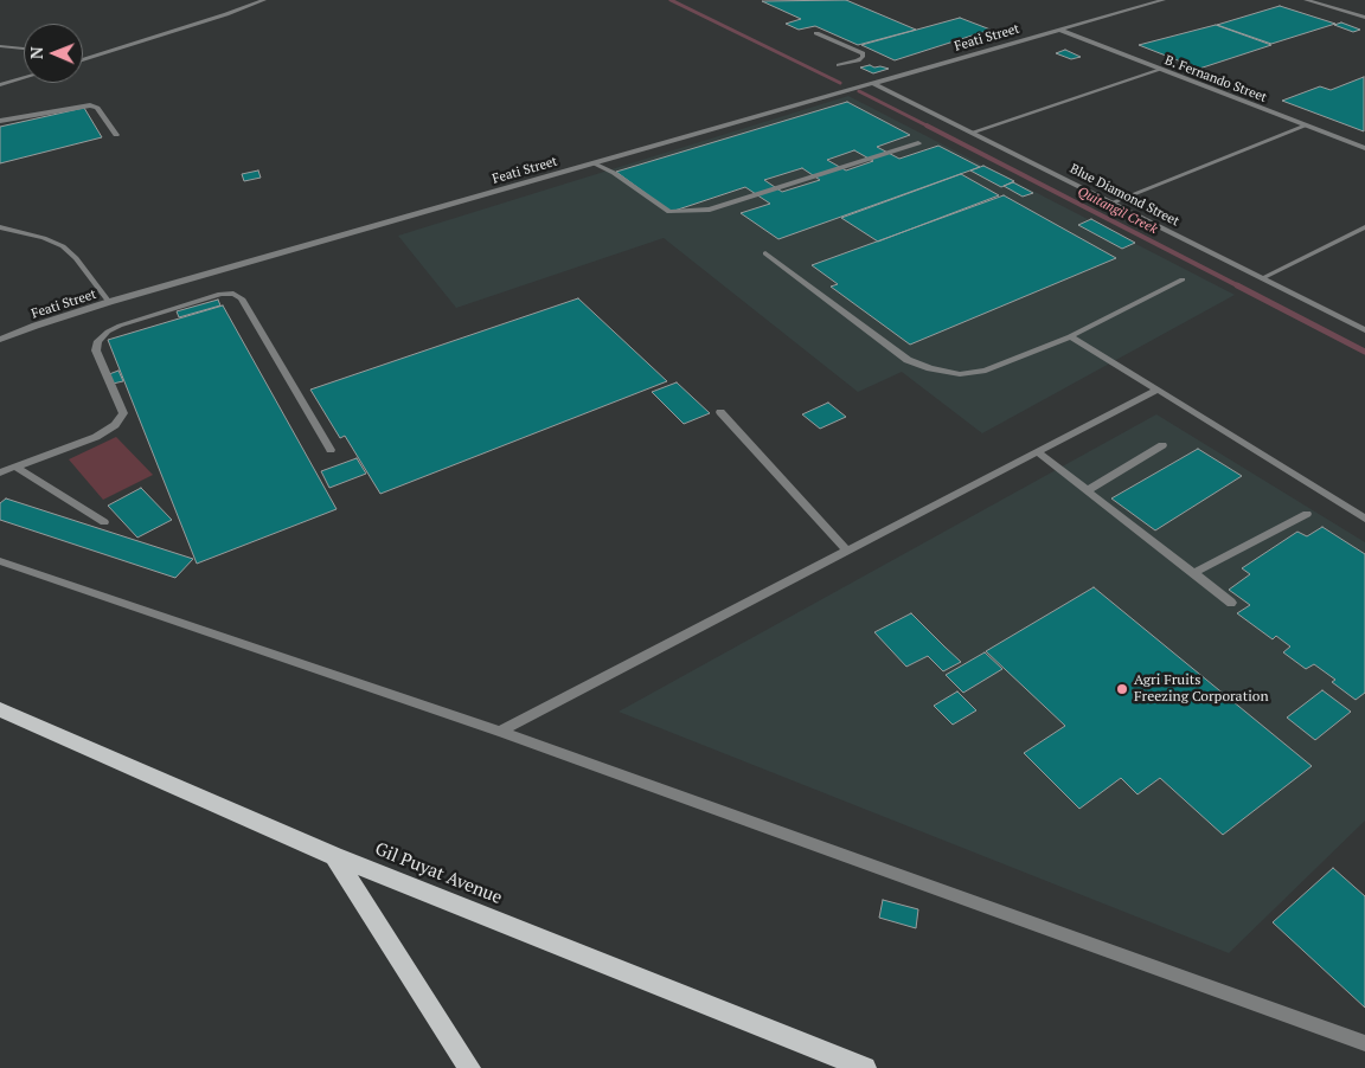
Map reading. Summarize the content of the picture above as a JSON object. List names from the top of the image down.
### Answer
{
  "streets": {
    "main road": ["Gil Puyat Avenue"],
    "street": ["Feati Street", "B. Fernando Street", "Blue Diamond Street"]
  },
  "crossings": [
    ["Feati Street", "B. Fernando Street"],
    ["Feati Street", "Blue Diamond Street"]
  ],
  "water": ["Quitangil Creek"],
  "places": ["Agri Fruits Freezing Corporation"],
  "north": "left"
}
